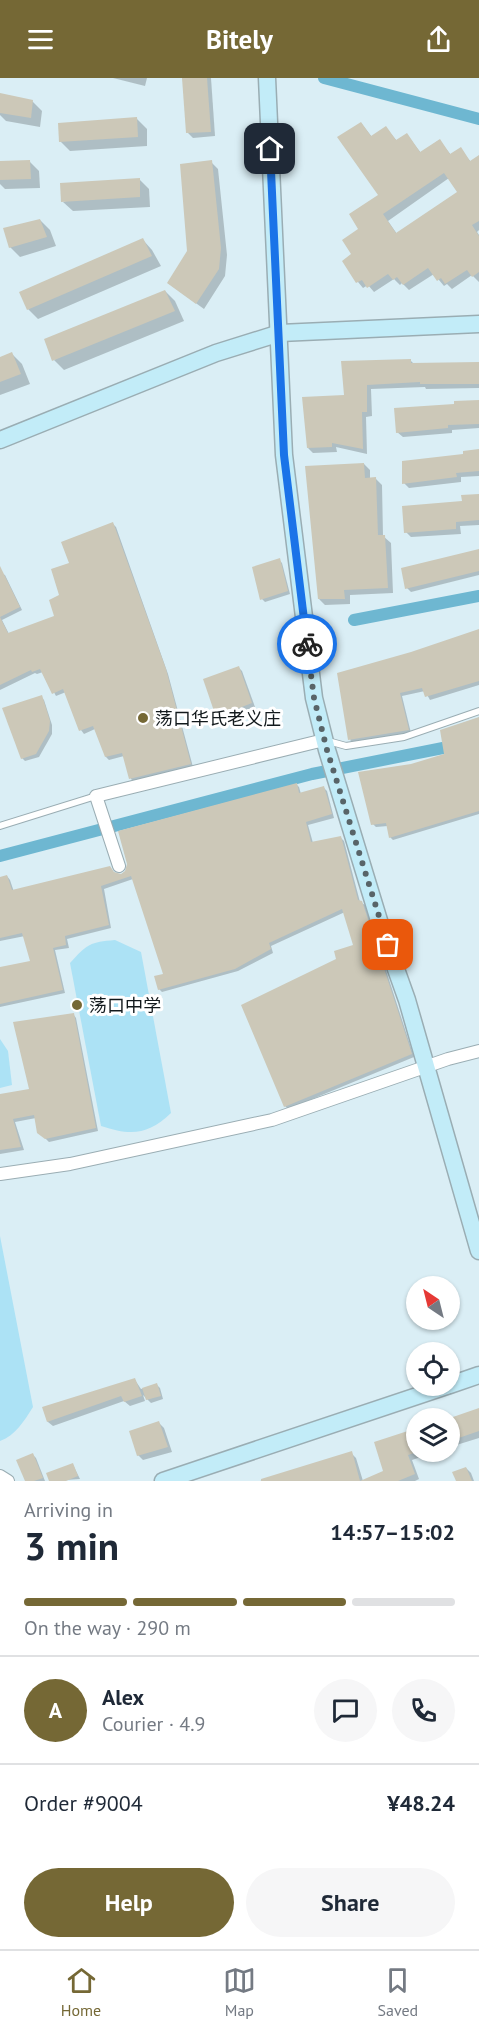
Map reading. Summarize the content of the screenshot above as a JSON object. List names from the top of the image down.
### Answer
{
  "places": ["荡口华氏老义庄", "荡口中学"],
  "north": "top left",
  "page": {
    "header": "Bitely",
    "heading": ["3 min", "Arriving in", "14:57–15:02"],
    "panel": [
      "Alex",
      "Courier · 4.9",
      "Order #9004",
      "¥48.24"
    ],
    "bar": "On the way · 290 m",
    "round": "A",
    "buttons": ["Help", "Share"],
    "tabs": ["Home", "Map", "Saved"]
  }
}
